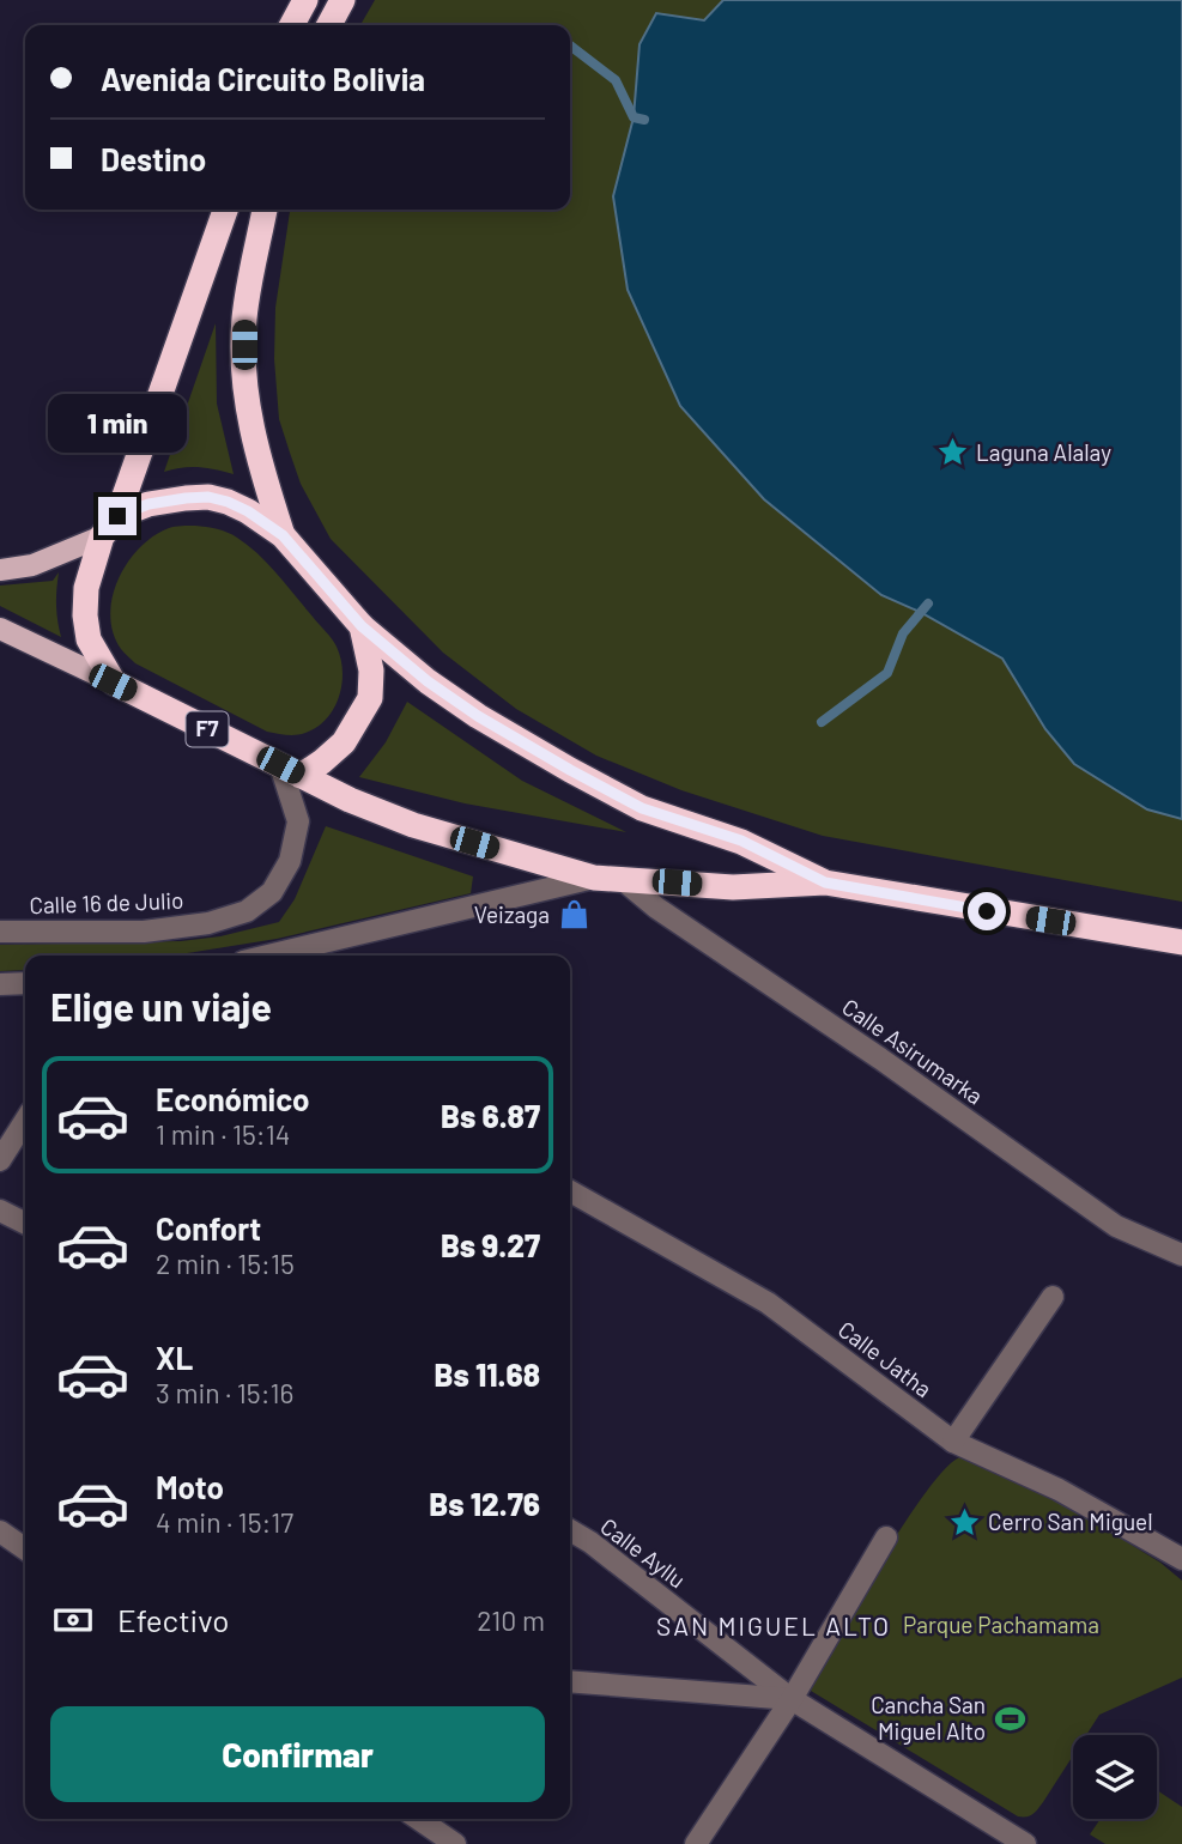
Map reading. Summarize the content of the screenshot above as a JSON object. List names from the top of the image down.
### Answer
{
  "streets": {
    "highway": ["F7"],
    "street": [
      "Calle 16 de Julio",
      "Calle Asirumarka",
      "Calle Jatha",
      "Calle Ayllu"
    ]
  },
  "crossings": [
    ["F7", "Calle 16 de Julio"],
    ["F7", "Calle Asirumarka"]
  ],
  "districts": ["SAN MIGUEL ALTO"],
  "parks": ["Parque Pachamama"],
  "places": {
    "place": ["Laguna Alalay", "Cerro San Miguel"],
    "shop": ["Veizaga"],
    "sports": ["Cancha San Miguel Alto"]
  },
  "page": {
    "banner": ["Avenida Circuito Bolivia", "Destino"],
    "bubble": "1 min",
    "heading": "Elige un viaje",
    "list": [
      {
        "name": "Económico",
        "note": "1 min · 15:14",
        "value": "Bs 6.87"
      },
      {
        "name": "Confort",
        "note": "2 min · 15:15",
        "value": "Bs 9.27"
      },
      {
        "name": "XL",
        "note": "3 min · 15:16",
        "value": "Bs 11.68"
      },
      {
        "name": "Moto",
        "note": "4 min · 15:17",
        "value": "Bs 12.76"
      }
    ],
    "pay": ["Efectivo", "210 m"],
    "buttons": "Confirmar"
  }
}
